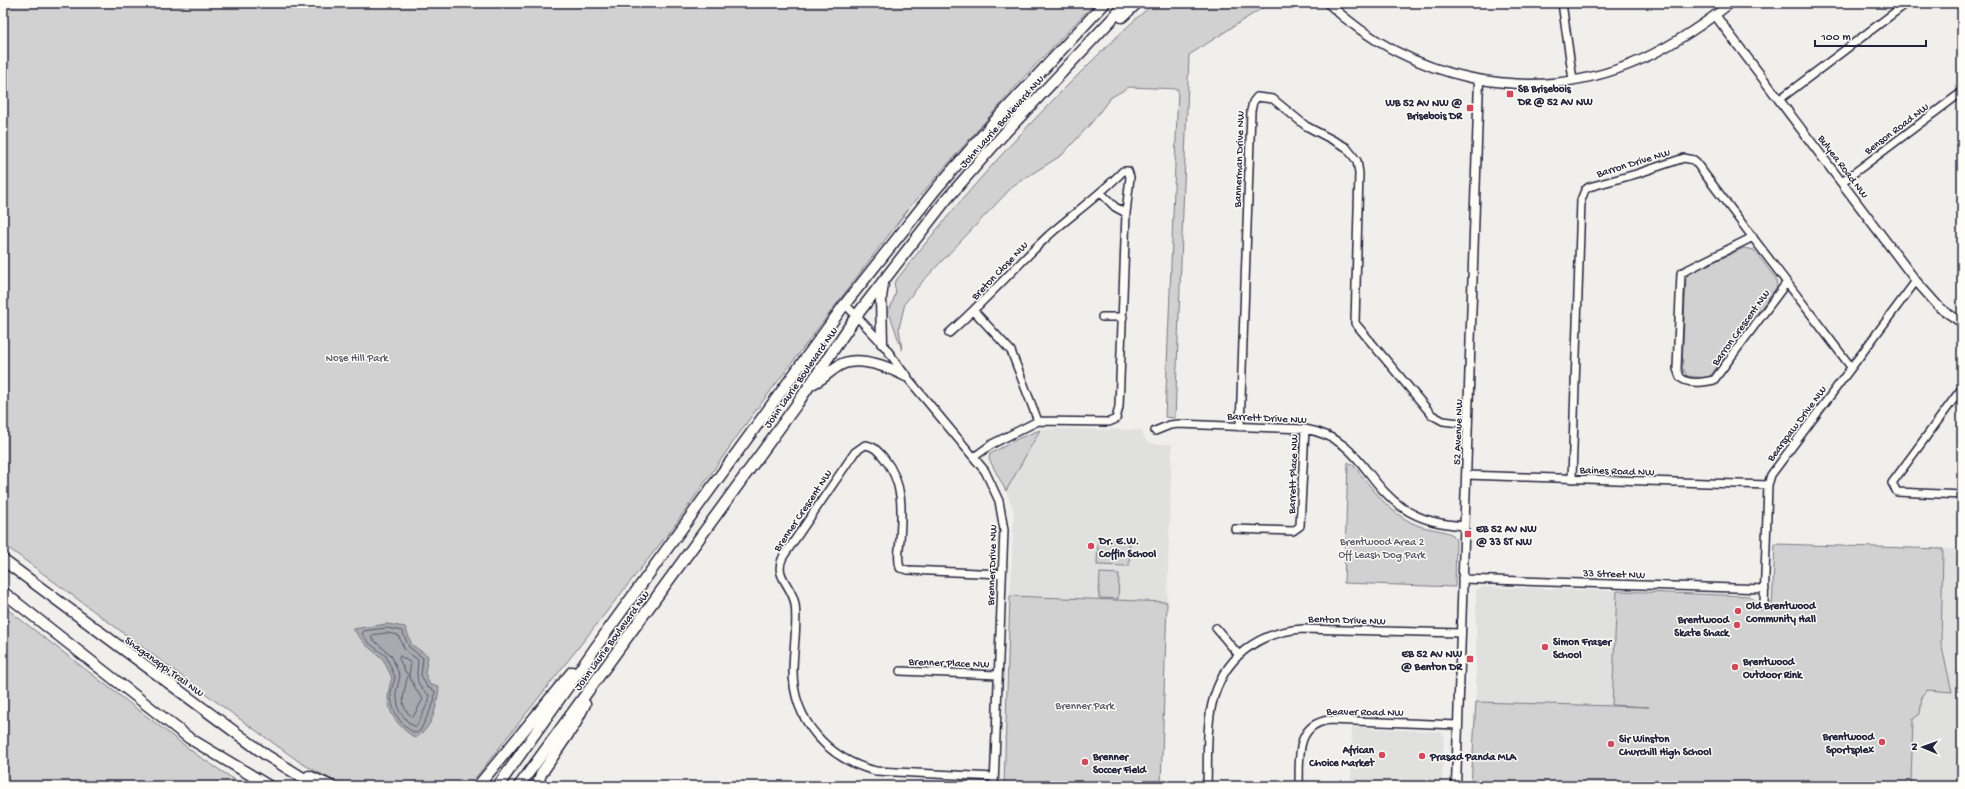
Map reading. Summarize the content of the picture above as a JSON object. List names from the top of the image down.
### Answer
{
  "streets": {
    "main road": ["John Laurie Boulevard NW", "Shaganappi Trail NW"],
    "street": [
      "Benson Road NW",
      "Bannerman Drive NW",
      "Barron Drive NW",
      "Bulyea Road NW",
      "Breton Close NW",
      "Barron Crescent NW",
      "Barrett Drive NW",
      "Bearspaw Drive NW",
      "52 Avenue NW",
      "Baines Road NW",
      "Barrett Place NW",
      "Brenner Crescent NW",
      "Brenner Drive NW",
      "33 Street NW",
      "Benton Drive NW",
      "Brenner Place NW",
      "Beaver Road NW"
    ]
  },
  "crossings": [
    ["John Laurie Boulevard NW", "Brenner Drive NW"],
    ["Benson Road NW", "Bulyea Road NW"],
    ["Bannerman Drive NW", "Barrett Drive NW"],
    ["Bannerman Drive NW", "52 Avenue NW"],
    ["Barron Drive NW", "Barron Crescent NW"],
    ["Barron Drive NW", "Bearspaw Drive NW"],
    ["Barron Drive NW", "Baines Road NW"],
    ["Bulyea Road NW", "Bearspaw Drive NW"],
    ["Breton Close NW", "Brenner Drive NW"],
    ["Barrett Drive NW", "52 Avenue NW"],
    ["Barrett Drive NW", "Barrett Place NW"],
    ["Bearspaw Drive NW", "Baines Road NW"],
    ["Bearspaw Drive NW", "33 Street NW"],
    ["52 Avenue NW", "Baines Road NW"],
    ["52 Avenue NW", "33 Street NW"],
    ["52 Avenue NW", "Benton Drive NW"],
    ["52 Avenue NW", "Beaver Road NW"],
    ["Brenner Crescent NW", "Brenner Drive NW"],
    ["Brenner Drive NW", "Brenner Place NW"]
  ],
  "parks": ["Nose Hill Park", "Brentwood Area 2 Off Leash Dog Park", "Brenner Park"],
  "places": {
    "transit": [
      "SB Brisebois DR @ 52 AV NW",
      "WB 52 AV NW @ Brisebois DR",
      "EB 52 AV NW @ 33 ST NW",
      "EB 52 AV NW @ Benton DR"
    ],
    "other": [
      "Dr. E.W. Coffin School",
      "Old Brentwood Community Hall",
      "Brentwood Skate Shack",
      "Simon Fraser School",
      "Brentwood Outdoor Rink",
      "Brentwood Sportsplex",
      "Sir Winston Churchill High School",
      "African Choice Market",
      "Prasad Panda MLA",
      "Brenner Soccer Field"
    ]
  },
  "scale_bar": "100 m",
  "north": "left"
}
